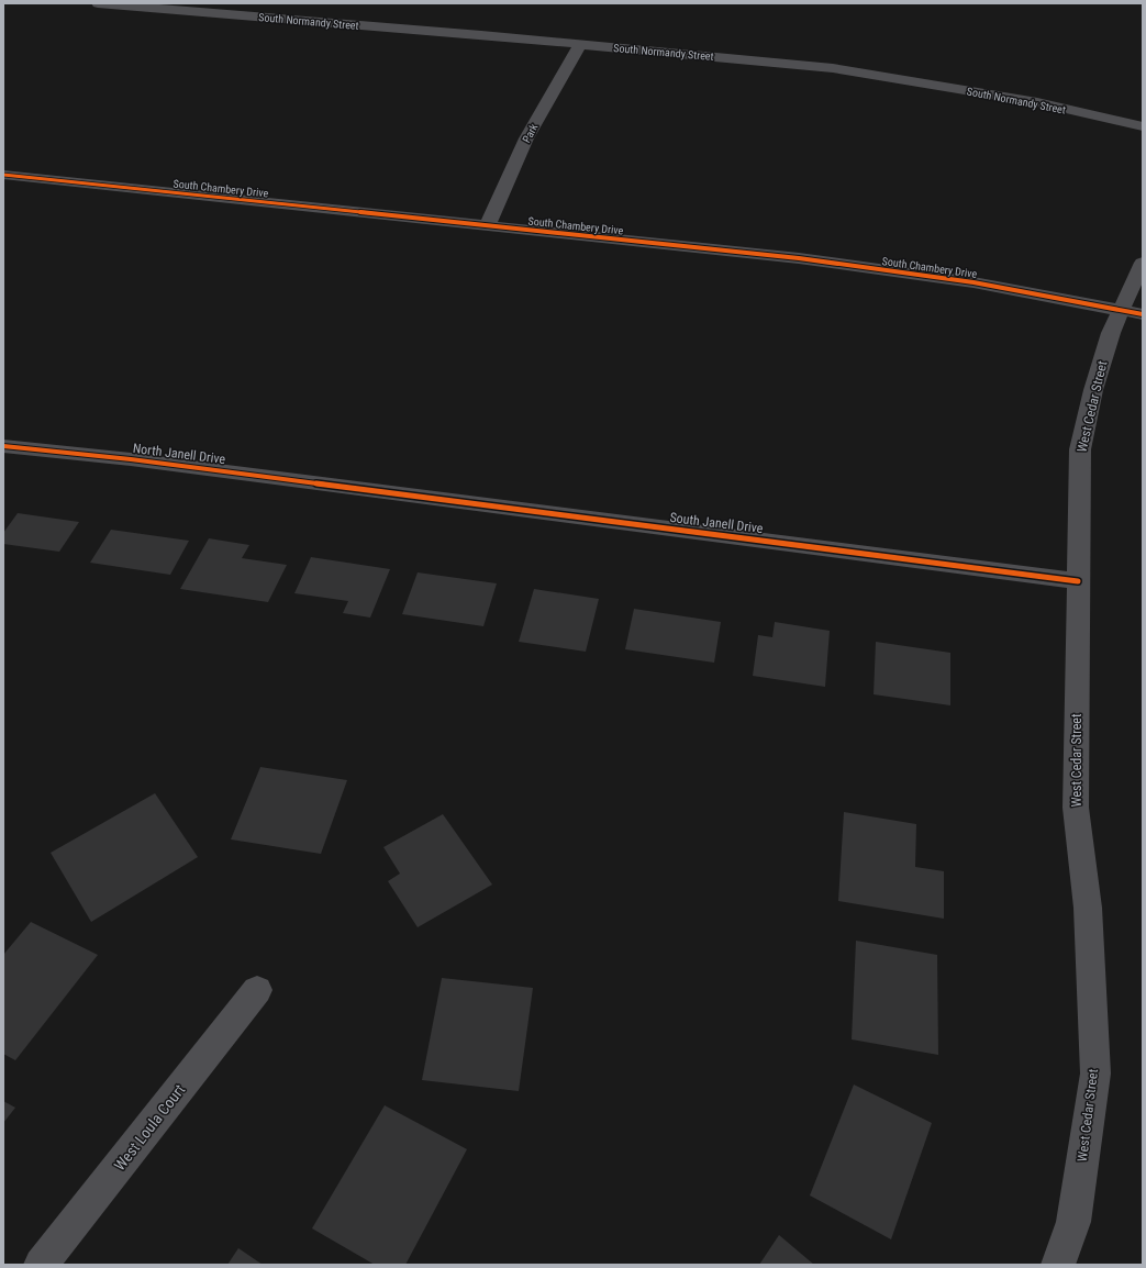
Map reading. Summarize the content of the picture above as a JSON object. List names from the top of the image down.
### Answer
{
  "streets": {
    "street": [
      "South Normandy Street",
      "Park",
      "South Chambery Drive",
      "West Cedar Street",
      "North Janell Drive",
      "South Janell Drive",
      "West Loula Court"
    ]
  },
  "crossings": [
    ["South Normandy Street", "Park"],
    ["Park", "South Chambery Drive"],
    ["South Chambery Drive", "West Cedar Street"],
    ["West Cedar Street", "South Janell Drive"],
    ["North Janell Drive", "South Janell Drive"]
  ]
}
